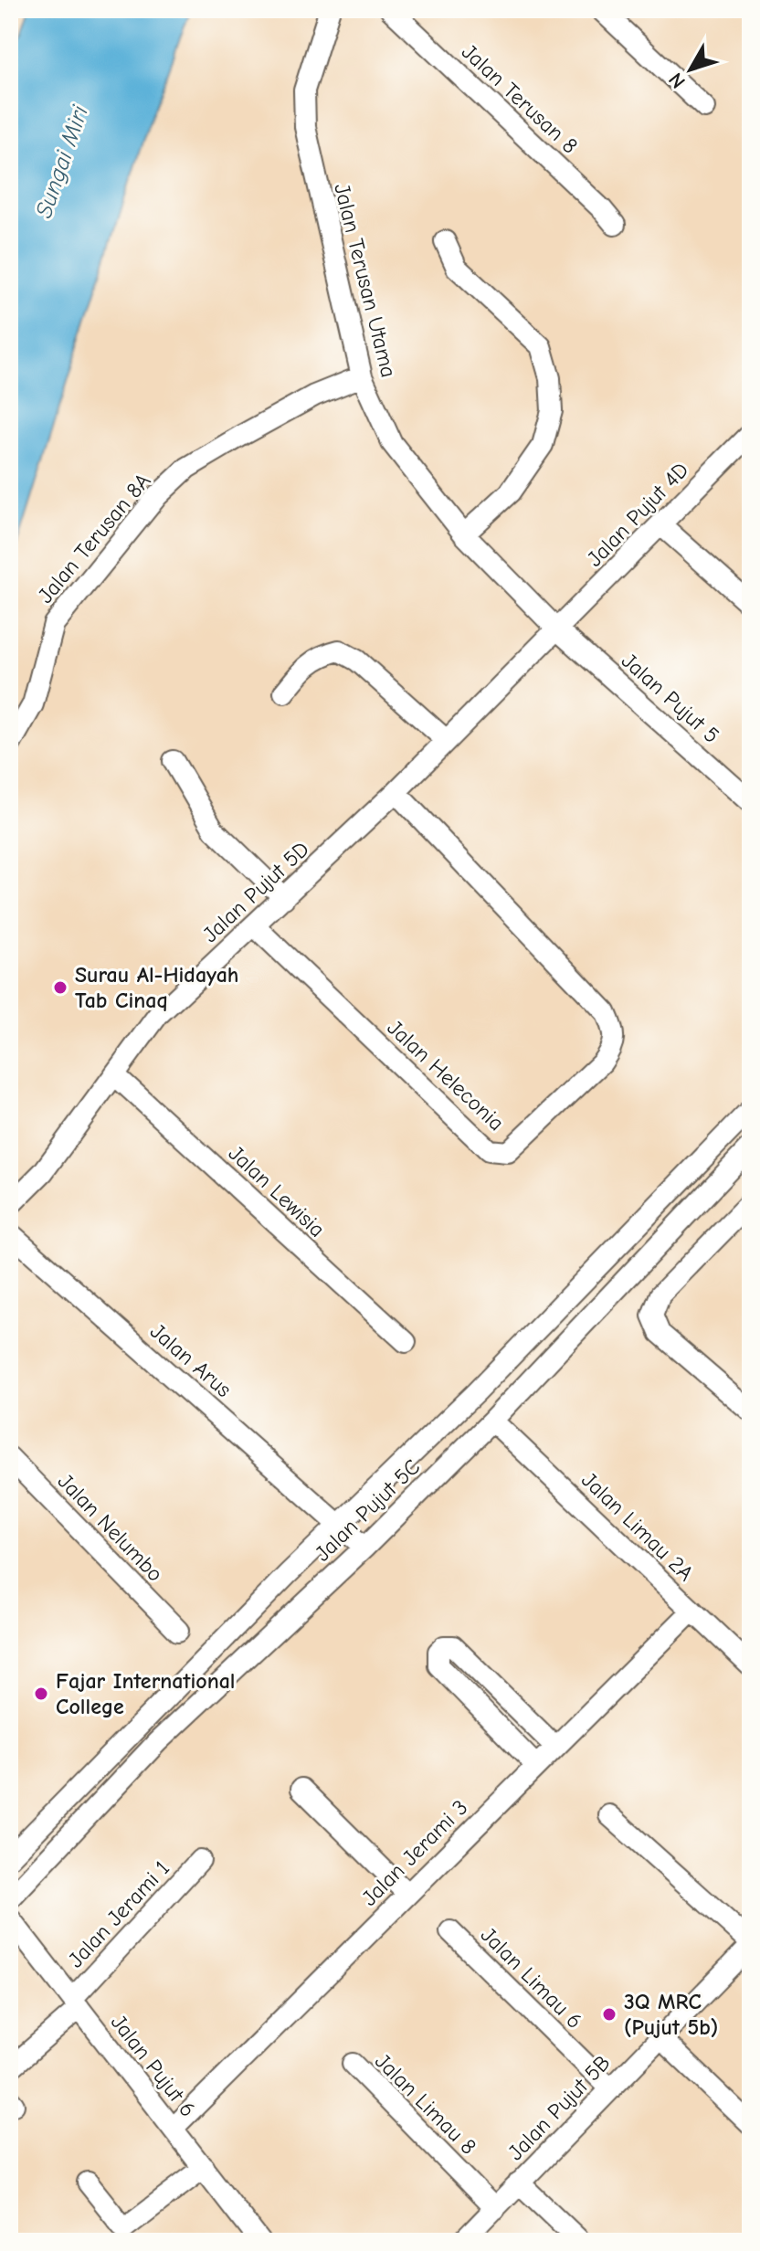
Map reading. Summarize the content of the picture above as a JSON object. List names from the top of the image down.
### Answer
{
  "streets": {
    "street": [
      "Jalan Terusan 8",
      "Jalan Terusan Utama",
      "Jalan Pujut 4D",
      "Jalan Terusan 8A",
      "Jalan Pujut 5",
      "Jalan Pujut 5D",
      "Jalan Heleconia",
      "Jalan Lewisia",
      "Jalan Arus",
      "Jalan Pujut 5C",
      "Jalan Limau 2A",
      "Jalan Nelumbo",
      "Jalan Jerami 3",
      "Jalan Jerami 1",
      "Jalan Limau 6",
      "Jalan Pujut 6",
      "Jalan Limau 8",
      "Jalan Pujut 5B"
    ]
  },
  "crossings": [
    ["Jalan Terusan Utama", "Jalan Pujut 4D"],
    ["Jalan Terusan Utama", "Jalan Terusan 8A"],
    ["Jalan Terusan Utama", "Jalan Pujut 5"],
    ["Jalan Terusan Utama", "Jalan Pujut 5D"],
    ["Jalan Pujut 4D", "Jalan Pujut 5"],
    ["Jalan Pujut 4D", "Jalan Pujut 5D"],
    ["Jalan Pujut 5", "Jalan Pujut 5D"],
    ["Jalan Pujut 5D", "Jalan Heleconia"],
    ["Jalan Pujut 5D", "Jalan Lewisia"],
    ["Jalan Arus", "Jalan Pujut 5C"],
    ["Jalan Pujut 5C", "Jalan Limau 2A"],
    ["Jalan Limau 2A", "Jalan Jerami 3"],
    ["Jalan Jerami 3", "Jalan Pujut 6"],
    ["Jalan Jerami 1", "Jalan Pujut 6"],
    ["Jalan Limau 6", "Jalan Pujut 5B"],
    ["Jalan Limau 8", "Jalan Pujut 5B"]
  ],
  "water": ["Sungai Miri"],
  "places": ["Surau Al-Hidayah Tab Cinaq", "Fajar International College", "3Q MRC (Pujut 5b)"],
  "north": "bottom left"
}
